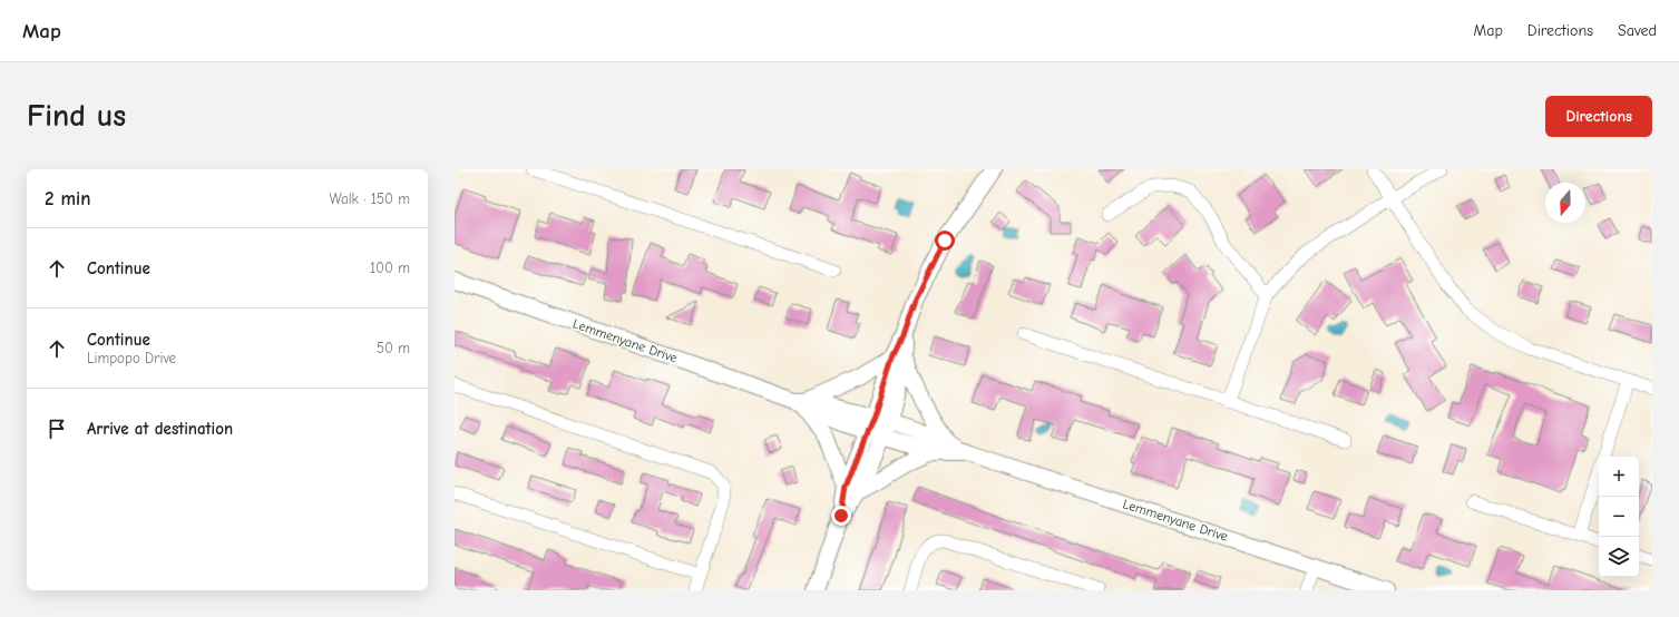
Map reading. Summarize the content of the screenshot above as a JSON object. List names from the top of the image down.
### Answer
{
  "streets": {
    "street": ["Lemmenyane Drive"]
  },
  "north": "bottom",
  "page": {
    "header": "Map",
    "nav": ["Map", "Directions", "Saved"],
    "buttons": "Directions",
    "title": "Find us",
    "heading": ["2 min", "Walk · 150 m"],
    "list": [
      ["Continue", "100 m"],
      ["Continue", "Limpopo Drive", "50 m"],
      "Arrive at destination"
    ],
    "map_buttons": ["+", "−"]
  }
}
